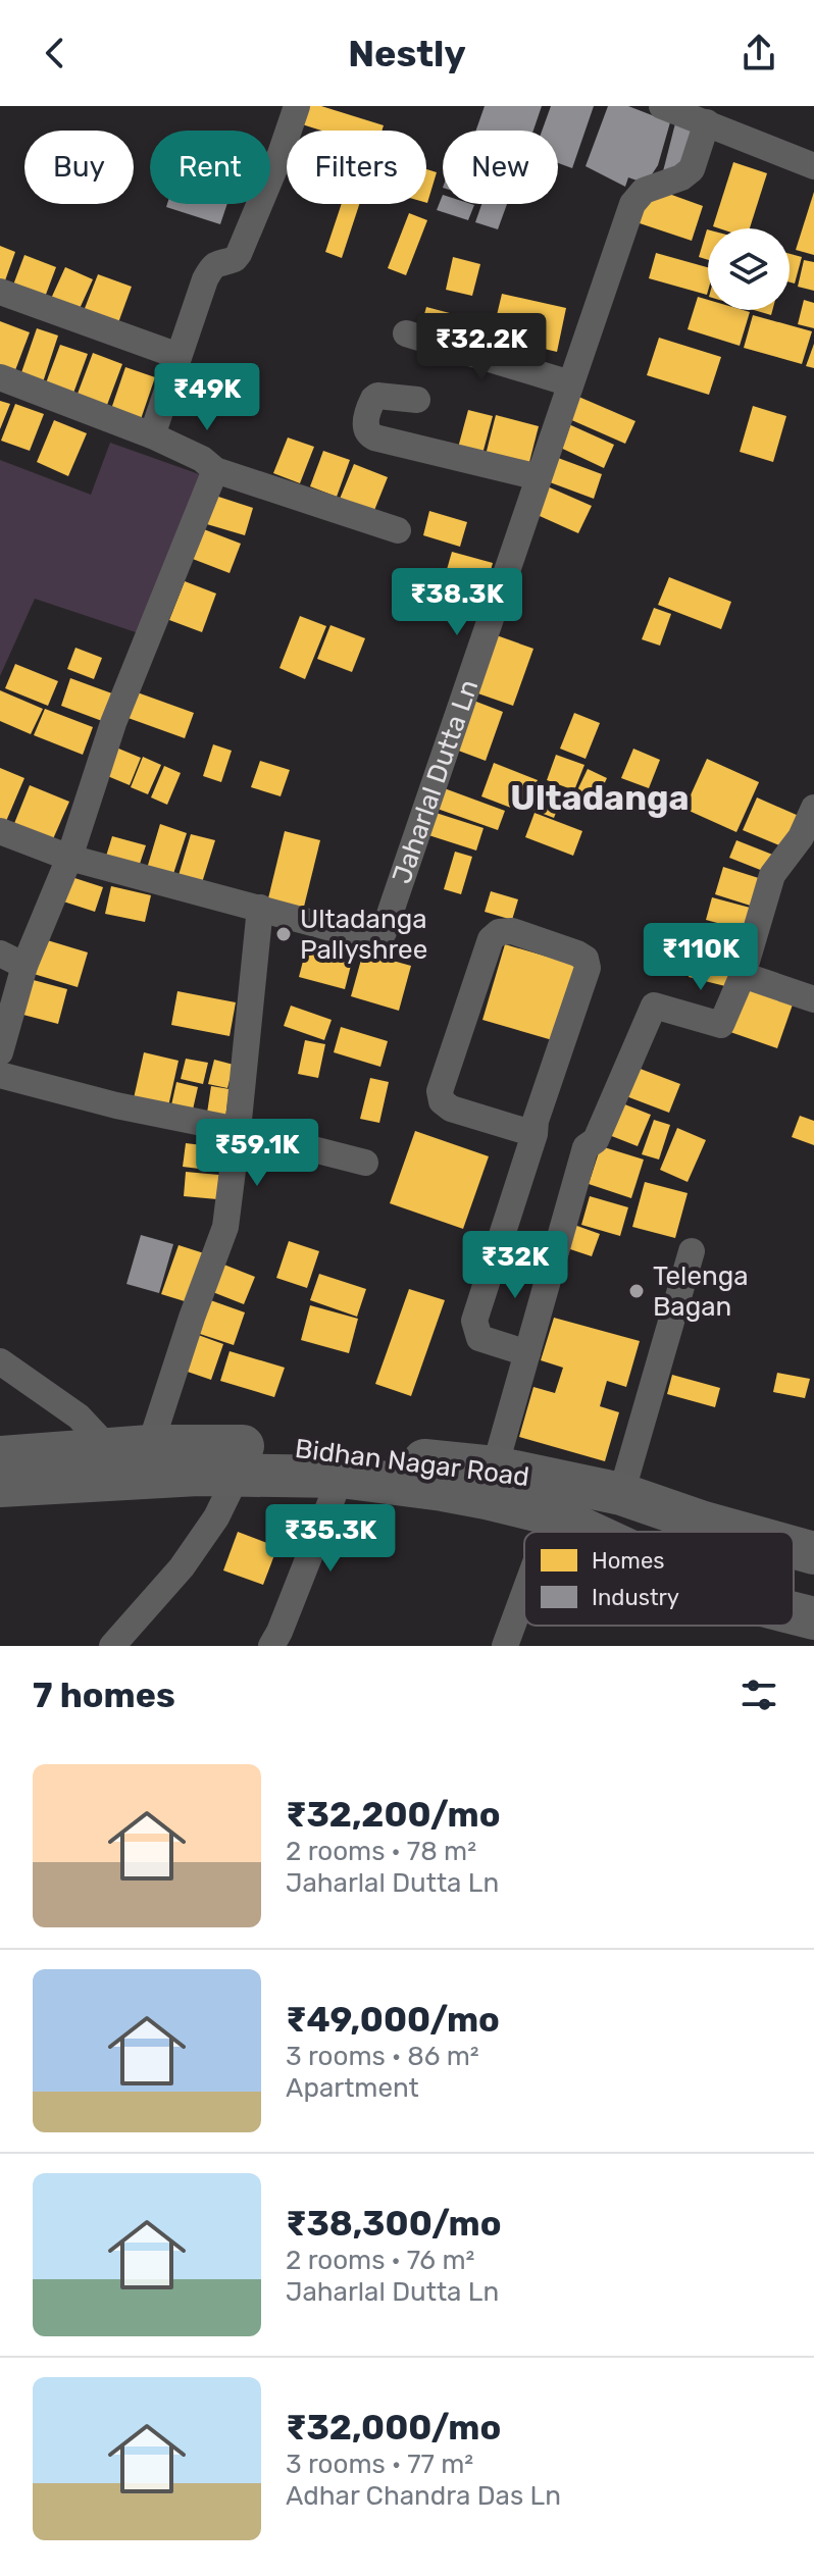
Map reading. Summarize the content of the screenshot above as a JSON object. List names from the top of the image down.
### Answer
{
  "streets": {
    "main road": ["Bidhan Nagar Road"],
    "street": ["Jaharlal Dutta Ln"]
  },
  "districts": ["Ultadanga"],
  "places": ["Ultadanga Pallyshree", "Telenga Bagan"],
  "legend": ["Homes", "Industry"],
  "page": {
    "header": "Nestly",
    "chip": [
      "Buy",
      "Rent",
      "Filters",
      "New"
    ],
    "price": [
      "₹32.2K",
      "₹49K",
      "₹38.3K",
      "₹110K",
      "₹59.1K",
      "₹32K",
      "₹35.3K"
    ],
    "heading": "7 homes",
    "list": [
      {
        "name": "₹32,200/mo",
        "note": "2 rooms · 78 m² · Jaharlal Dutta Ln"
      },
      {
        "name": "₹49,000/mo",
        "note": "3 rooms · 86 m² · Apartment"
      },
      {
        "name": "₹38,300/mo",
        "note": "2 rooms · 76 m² · Jaharlal Dutta Ln"
      },
      {
        "name": "₹32,000/mo",
        "note": "3 rooms · 77 m² · Adhar Chandra Das Ln"
      }
    ]
  }
}
